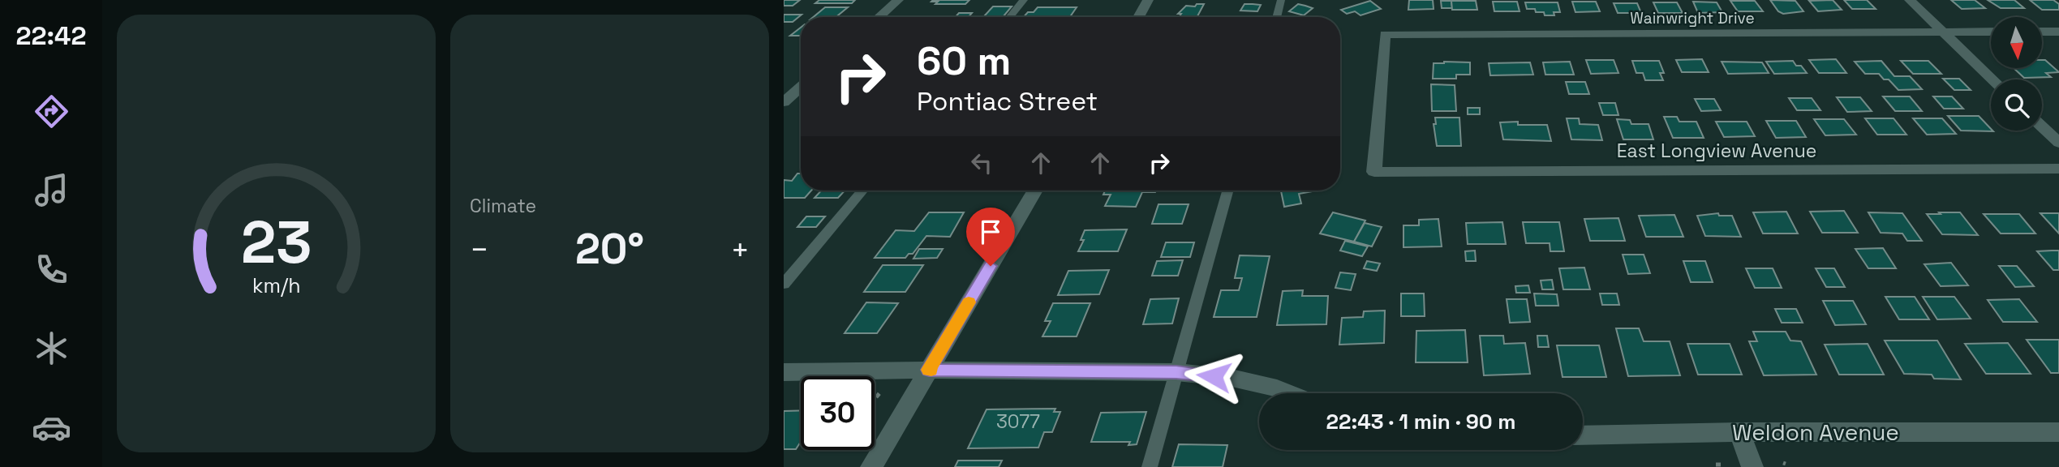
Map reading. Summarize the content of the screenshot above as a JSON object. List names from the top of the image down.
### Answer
{
  "streets": {
    "street": ["Wainwright Drive", "East Longview Avenue", "Weldon Avenue"]
  },
  "crossings": [
    ["Wainwright Drive", "East Longview Avenue"]
  ],
  "house_numbers": ["3077"],
  "north": "bottom",
  "page": {
    "tabs": "22:42",
    "tile": "Climate",
    "turn": ["60 m", "Pontiac Street"],
    "heat": ["−", "20°", "+"],
    "limit": "30",
    "trip": "22:43 · 1 min · 90 m",
    "gauge": ["23", "km/h"]
  }
}
